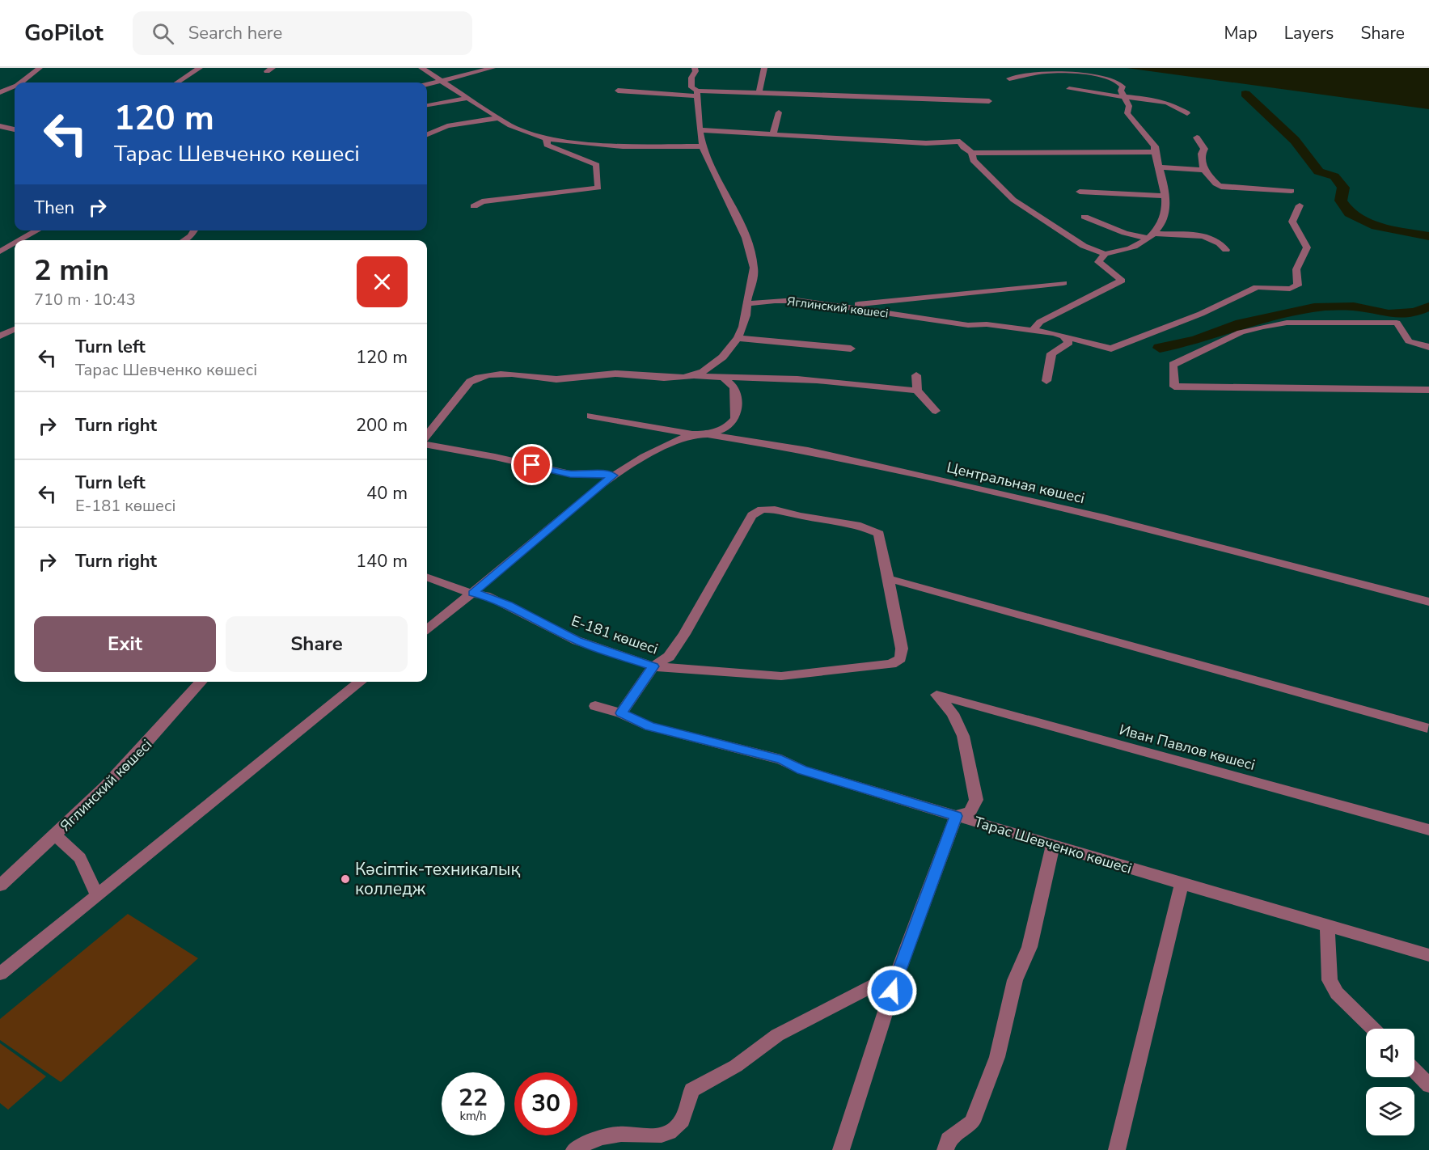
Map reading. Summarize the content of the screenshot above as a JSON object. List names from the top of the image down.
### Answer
{
  "streets": {
    "street": [
      "Яглинский көшесі",
      "Центральная көшесі",
      "Е-181 көшесі",
      "Иван Павлов көшесі",
      "Тарас Шевченко көшесі"
    ]
  },
  "crossings": [
    ["Е-181 көшесі", "Тарас Шевченко көшесі"],
    ["Иван Павлов көшесі", "Тарас Шевченко көшесі"]
  ],
  "places": ["Кәсіптік-техникалық колледж"],
  "page": {
    "header": "GoPilot",
    "search": "Search here",
    "nav": ["Map", "Layers", "Share"],
    "turn": ["120 m", "Тарас Шевченко көшесі"],
    "then": "Then",
    "heading": ["2 min", "710 m · 10:43"],
    "list": [
      {
        "name": "Turn left",
        "note": "Тарас Шевченко көшесі",
        "value": "120 m"
      },
      {
        "name": "Turn right",
        "value": "200 m"
      },
      {
        "name": "Turn left",
        "note": "Е-181 көшесі",
        "value": "40 m"
      },
      {
        "name": "Turn right",
        "value": "140 m"
      }
    ],
    "buttons": ["Exit", "Share"],
    "speed": "22 km/h",
    "limit": "30"
  }
}
